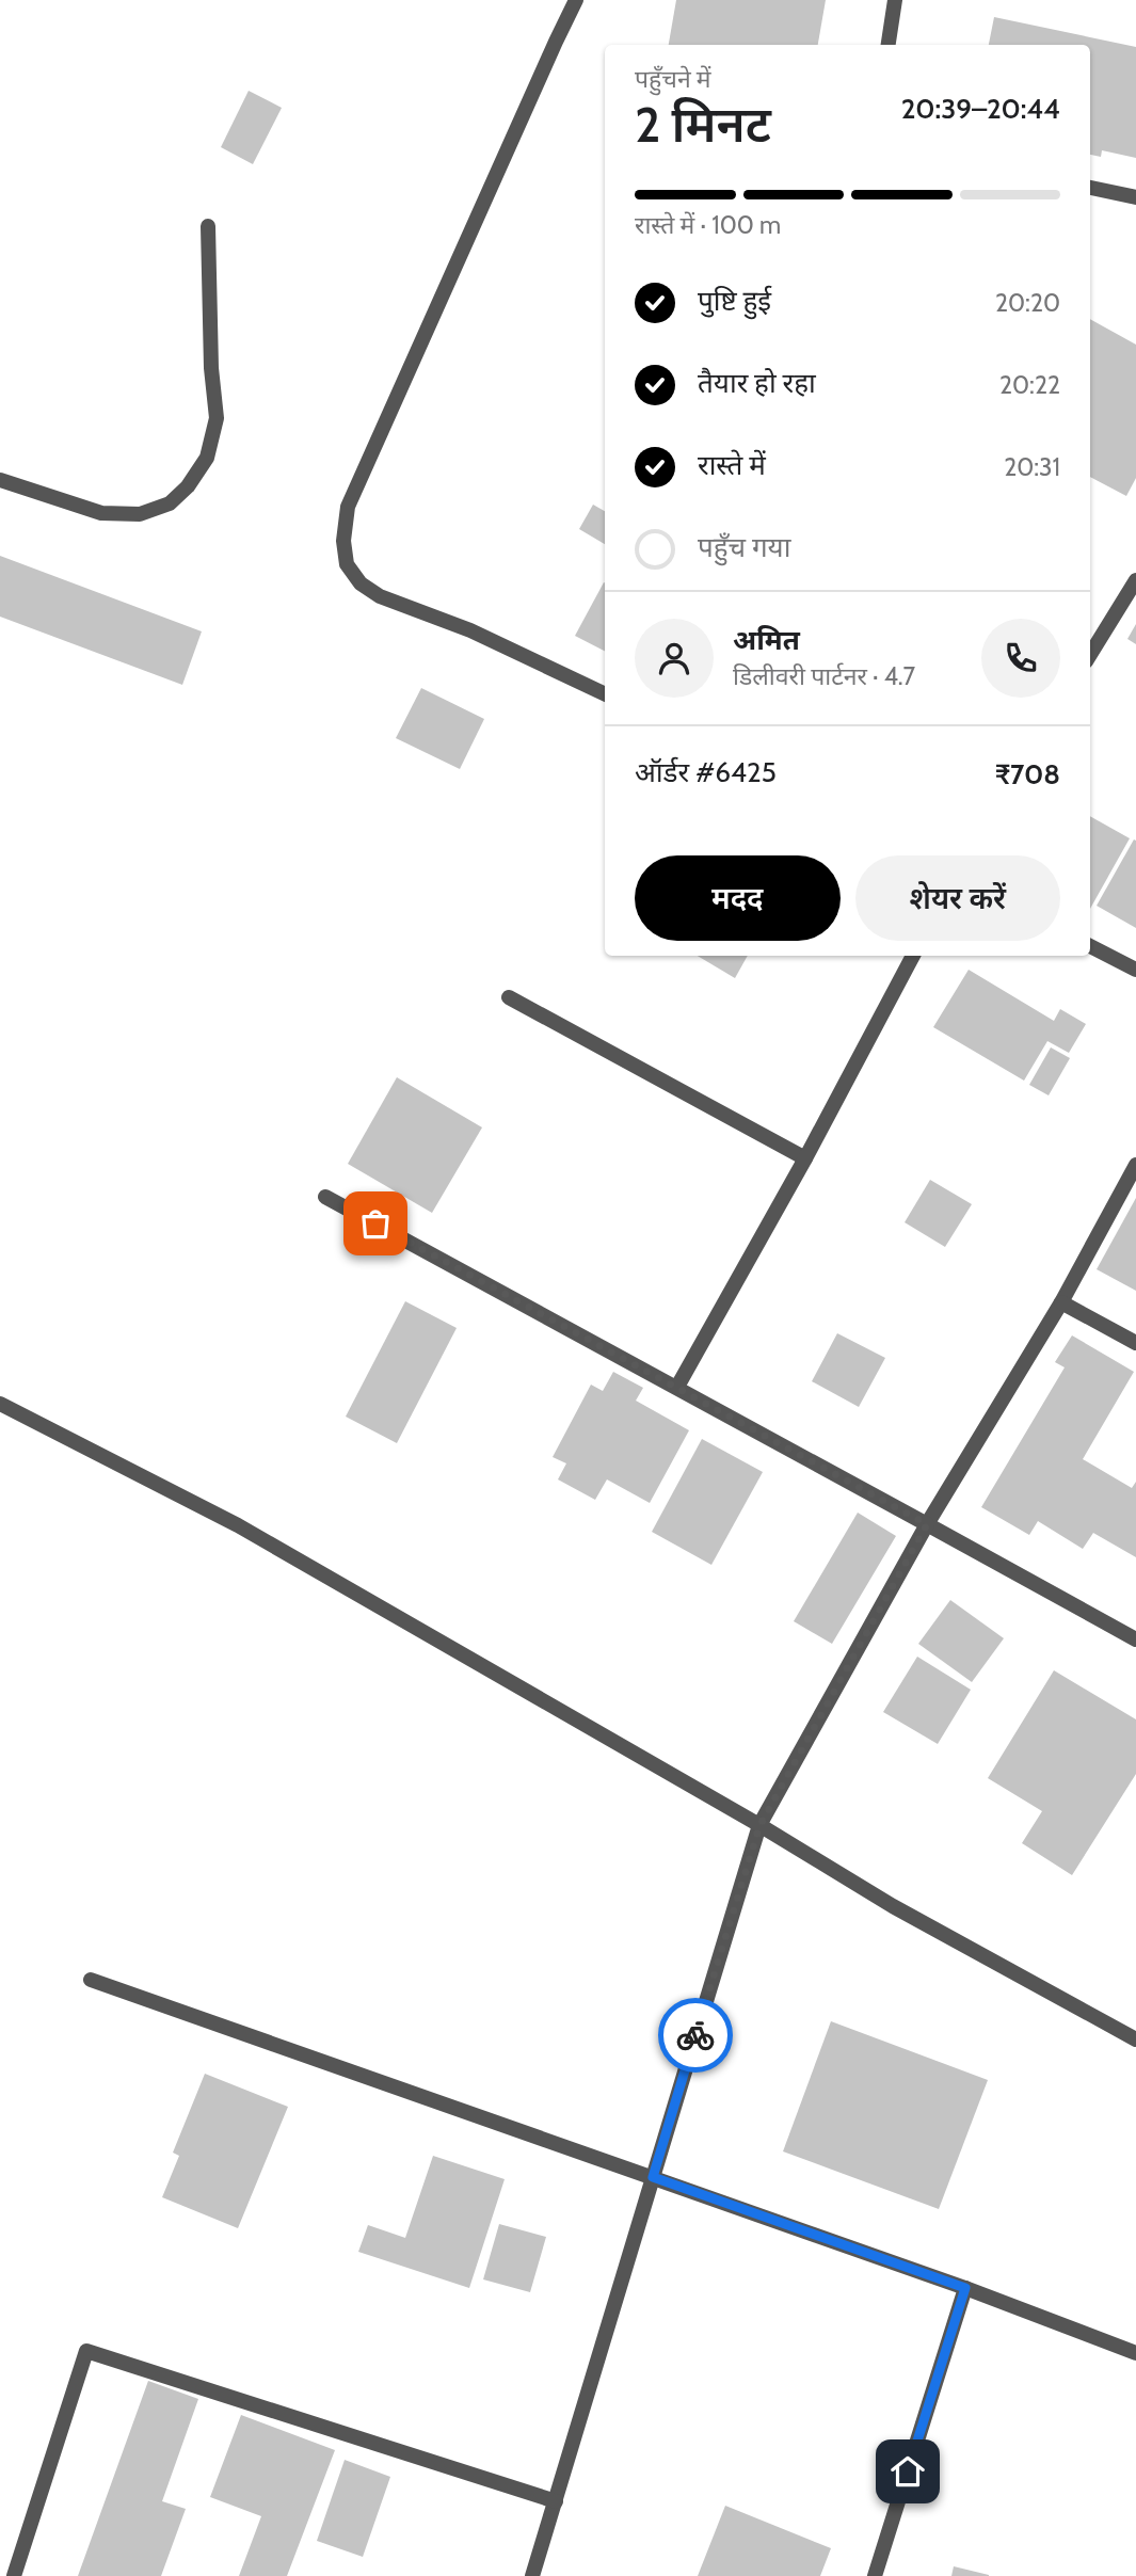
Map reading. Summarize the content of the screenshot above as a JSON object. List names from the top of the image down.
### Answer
{
  "page": {
    "heading": ["2 मिनट", "पहुँचने में", "20:39–20:44"],
    "panel": [
      "अमित",
      "डिलीवरी पार्टनर · 4.7",
      "ऑर्डर #6425",
      "₹708"
    ],
    "bar": "रास्ते में · 100 m",
    "list": [
      ["पुष्टि हुई", "20:20"],
      ["तैयार हो रहा", "20:22"],
      ["रास्ते में", "20:31"],
      "पहुँच गया"
    ],
    "buttons": ["मदद", "शेयर करें"]
  }
}
